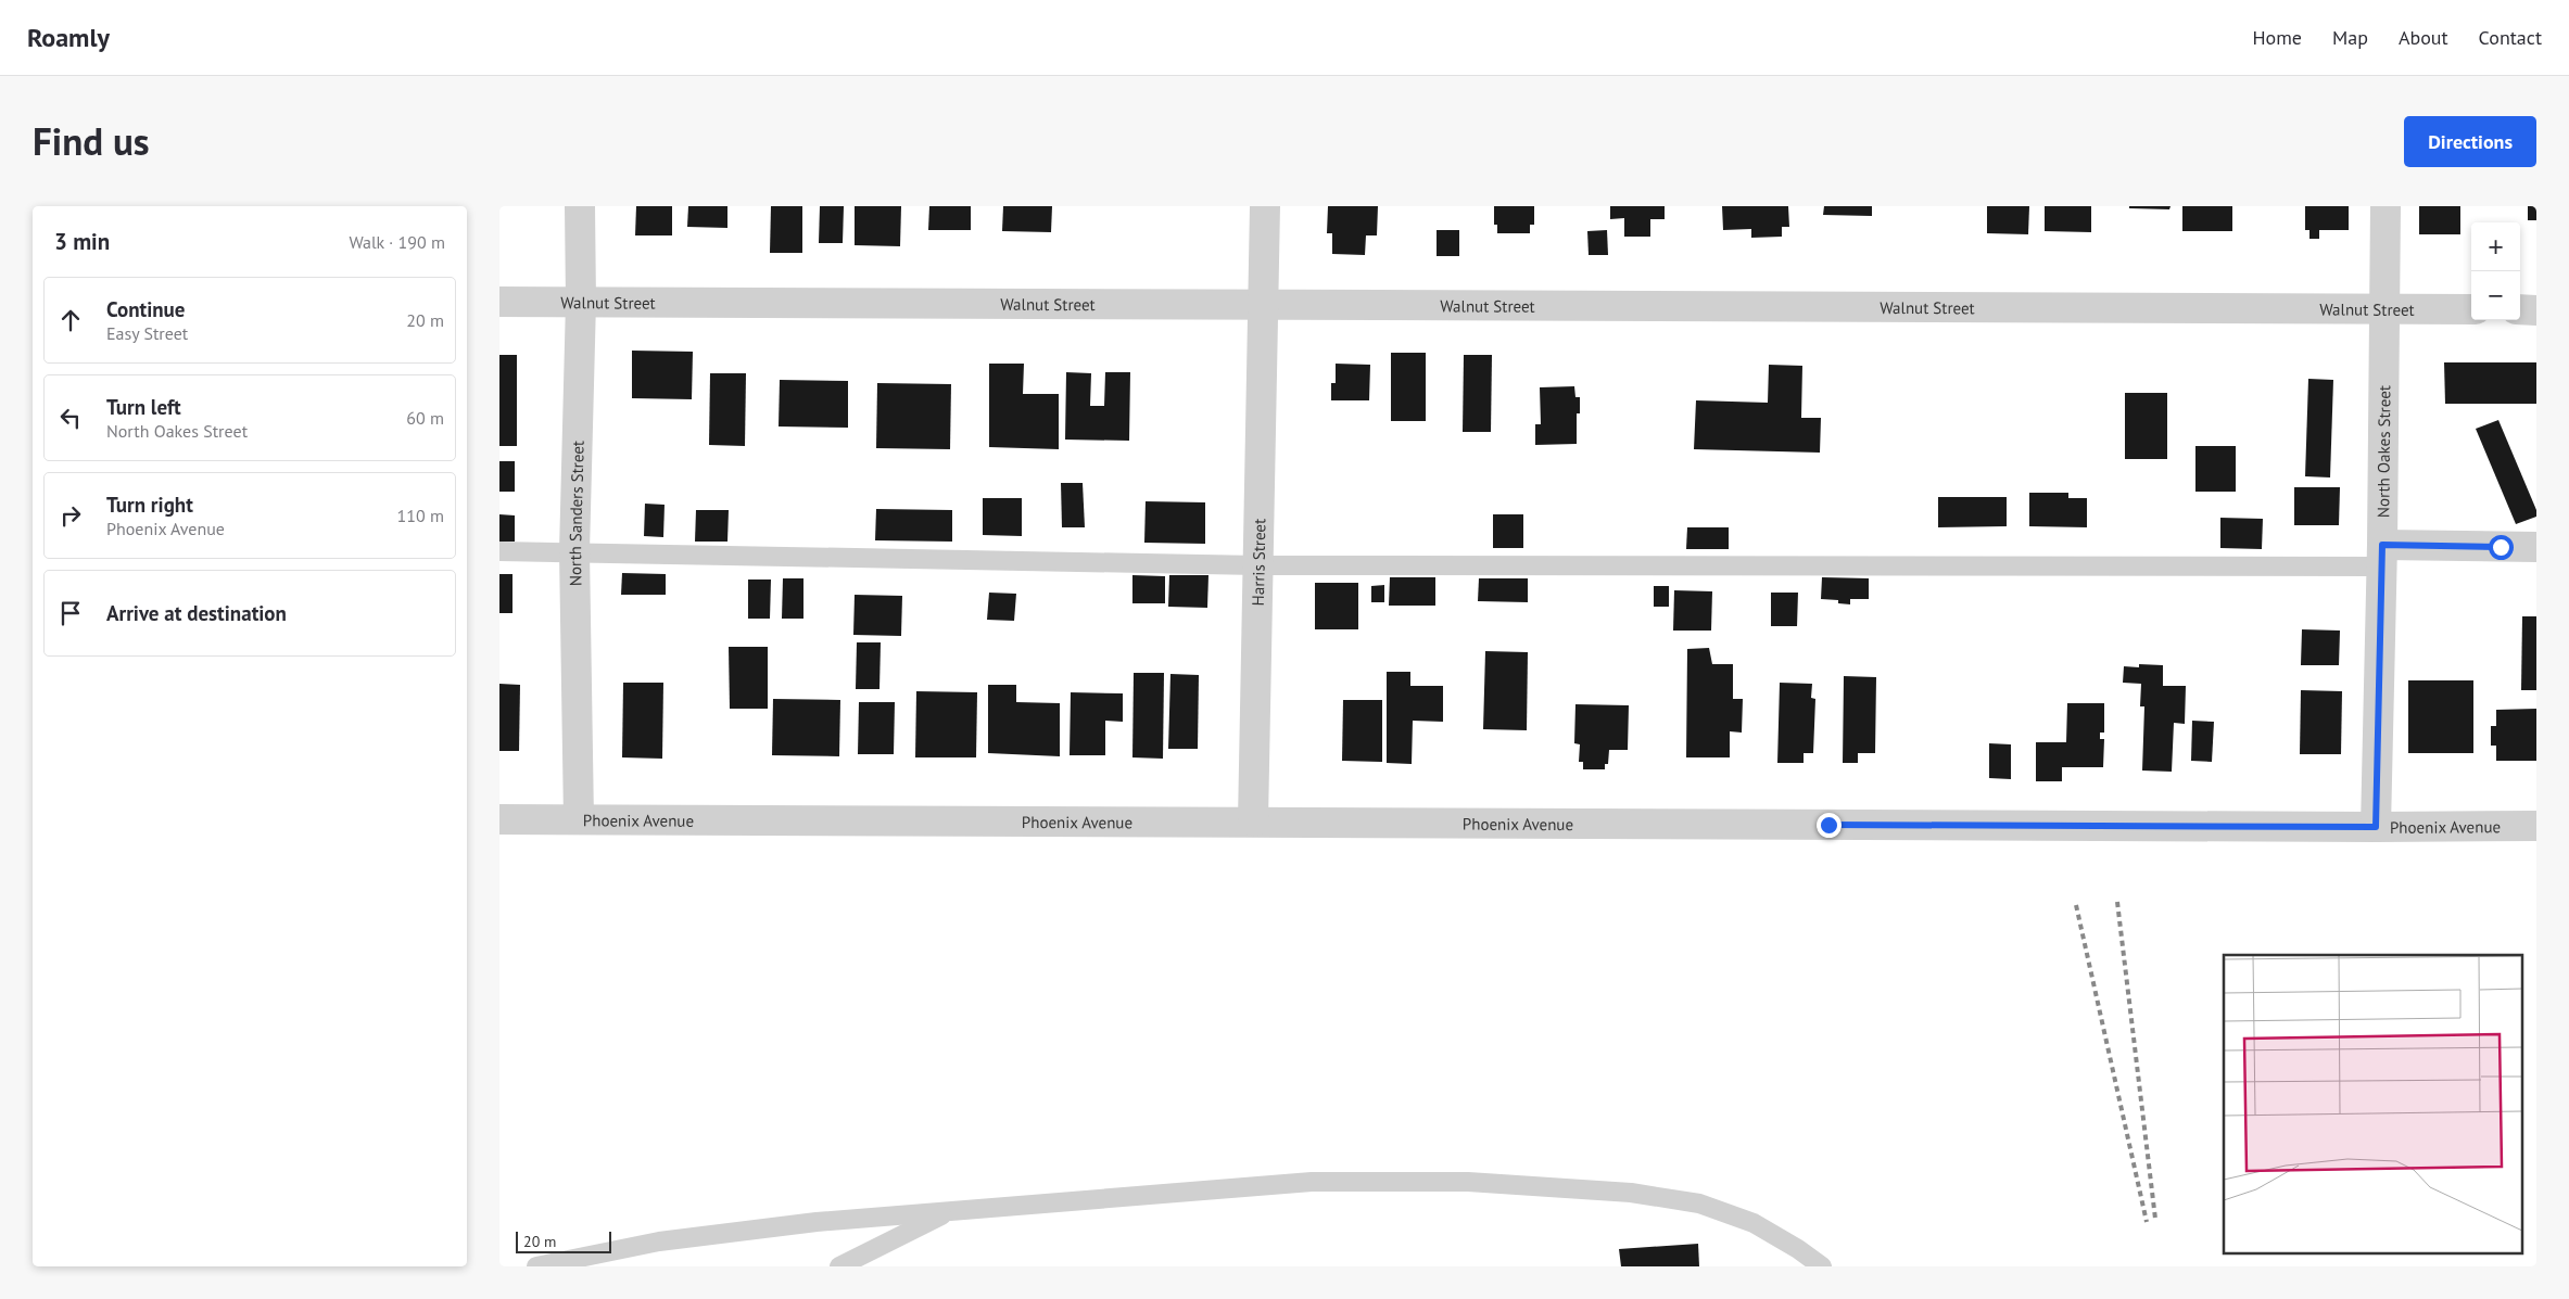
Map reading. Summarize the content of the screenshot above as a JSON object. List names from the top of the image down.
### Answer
{
  "streets": {
    "street": [
      "Walnut Street",
      "North Oakes Street",
      "North Sanders Street",
      "Harris Street",
      "Phoenix Avenue"
    ]
  },
  "crossings": [
    ["Walnut Street", "North Oakes Street"],
    ["Walnut Street", "North Sanders Street"],
    ["Walnut Street", "Harris Street"],
    ["North Oakes Street", "Phoenix Avenue"],
    ["North Sanders Street", "Phoenix Avenue"],
    ["Harris Street", "Phoenix Avenue"]
  ],
  "scale_bar": "20 m",
  "page": {
    "header": "Roamly",
    "nav": [
      "Home",
      "Map",
      "About",
      "Contact"
    ],
    "title": "Find us",
    "buttons": "Directions",
    "heading": ["3 min", "Walk · 190 m"],
    "map_buttons": ["+", "−"],
    "list": [
      ["Continue", "Easy Street", "20 m"],
      ["Turn left", "North Oakes Street", "60 m"],
      ["Turn right", "Phoenix Avenue", "110 m"],
      "Arrive at destination"
    ],
    "scale": "20 m"
  }
}
